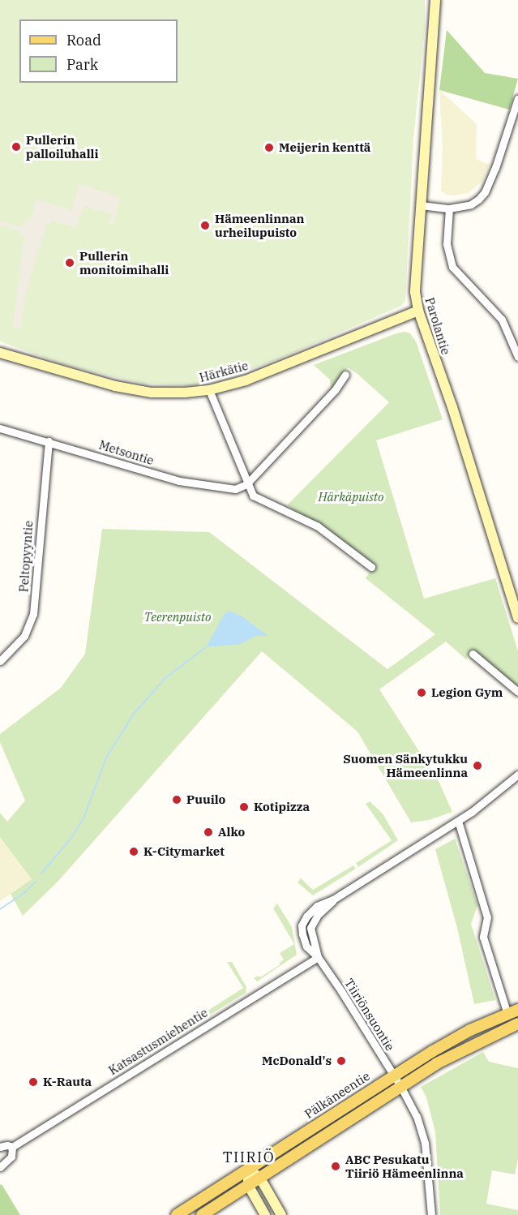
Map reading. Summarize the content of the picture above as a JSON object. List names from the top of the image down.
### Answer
{
  "streets": {
    "main road": ["Parolantie", "Härkätie", "Pälkäneentie"],
    "street": [
      "Metsontie",
      "Peltopyyntie",
      "Tiiriönsuontie",
      "Katsastusmiehentie"
    ]
  },
  "crossings": [
    ["Parolantie", "Härkätie"],
    ["Metsontie", "Peltopyyntie"],
    ["Tiiriönsuontie", "Katsastusmiehentie"],
    ["Tiiriönsuontie", "Pälkäneentie"]
  ],
  "districts": ["TIIRIÖ"],
  "parks": ["Härkäpuisto", "Teerenpuisto"],
  "places": [
    "Pullerin palloiluhalli",
    "Meijerin kenttä",
    "Hämeenlinnan urheilupuisto",
    "Pullerin monitoimihalli",
    "Legion Gym",
    "Suomen Sänkytukku Hämeenlinna",
    "Puuilo",
    "Kotipizza",
    "Alko",
    "K-Citymarket",
    "McDonald's",
    "K-Rauta",
    "ABC Pesukatu Tiiriö Hämeenlinna"
  ],
  "legend": ["Road", "Park"]
}
